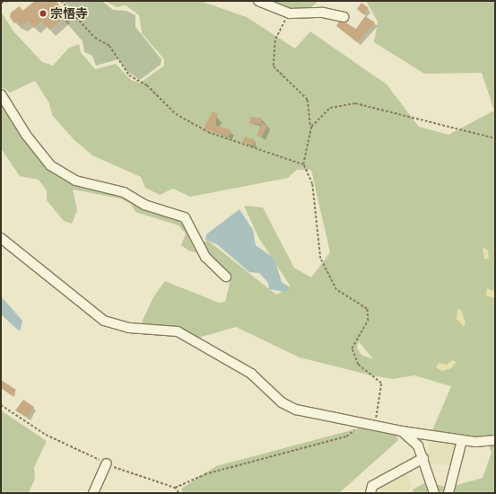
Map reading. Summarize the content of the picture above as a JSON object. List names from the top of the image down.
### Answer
{
  "places": ["宗悟寺"]
}
